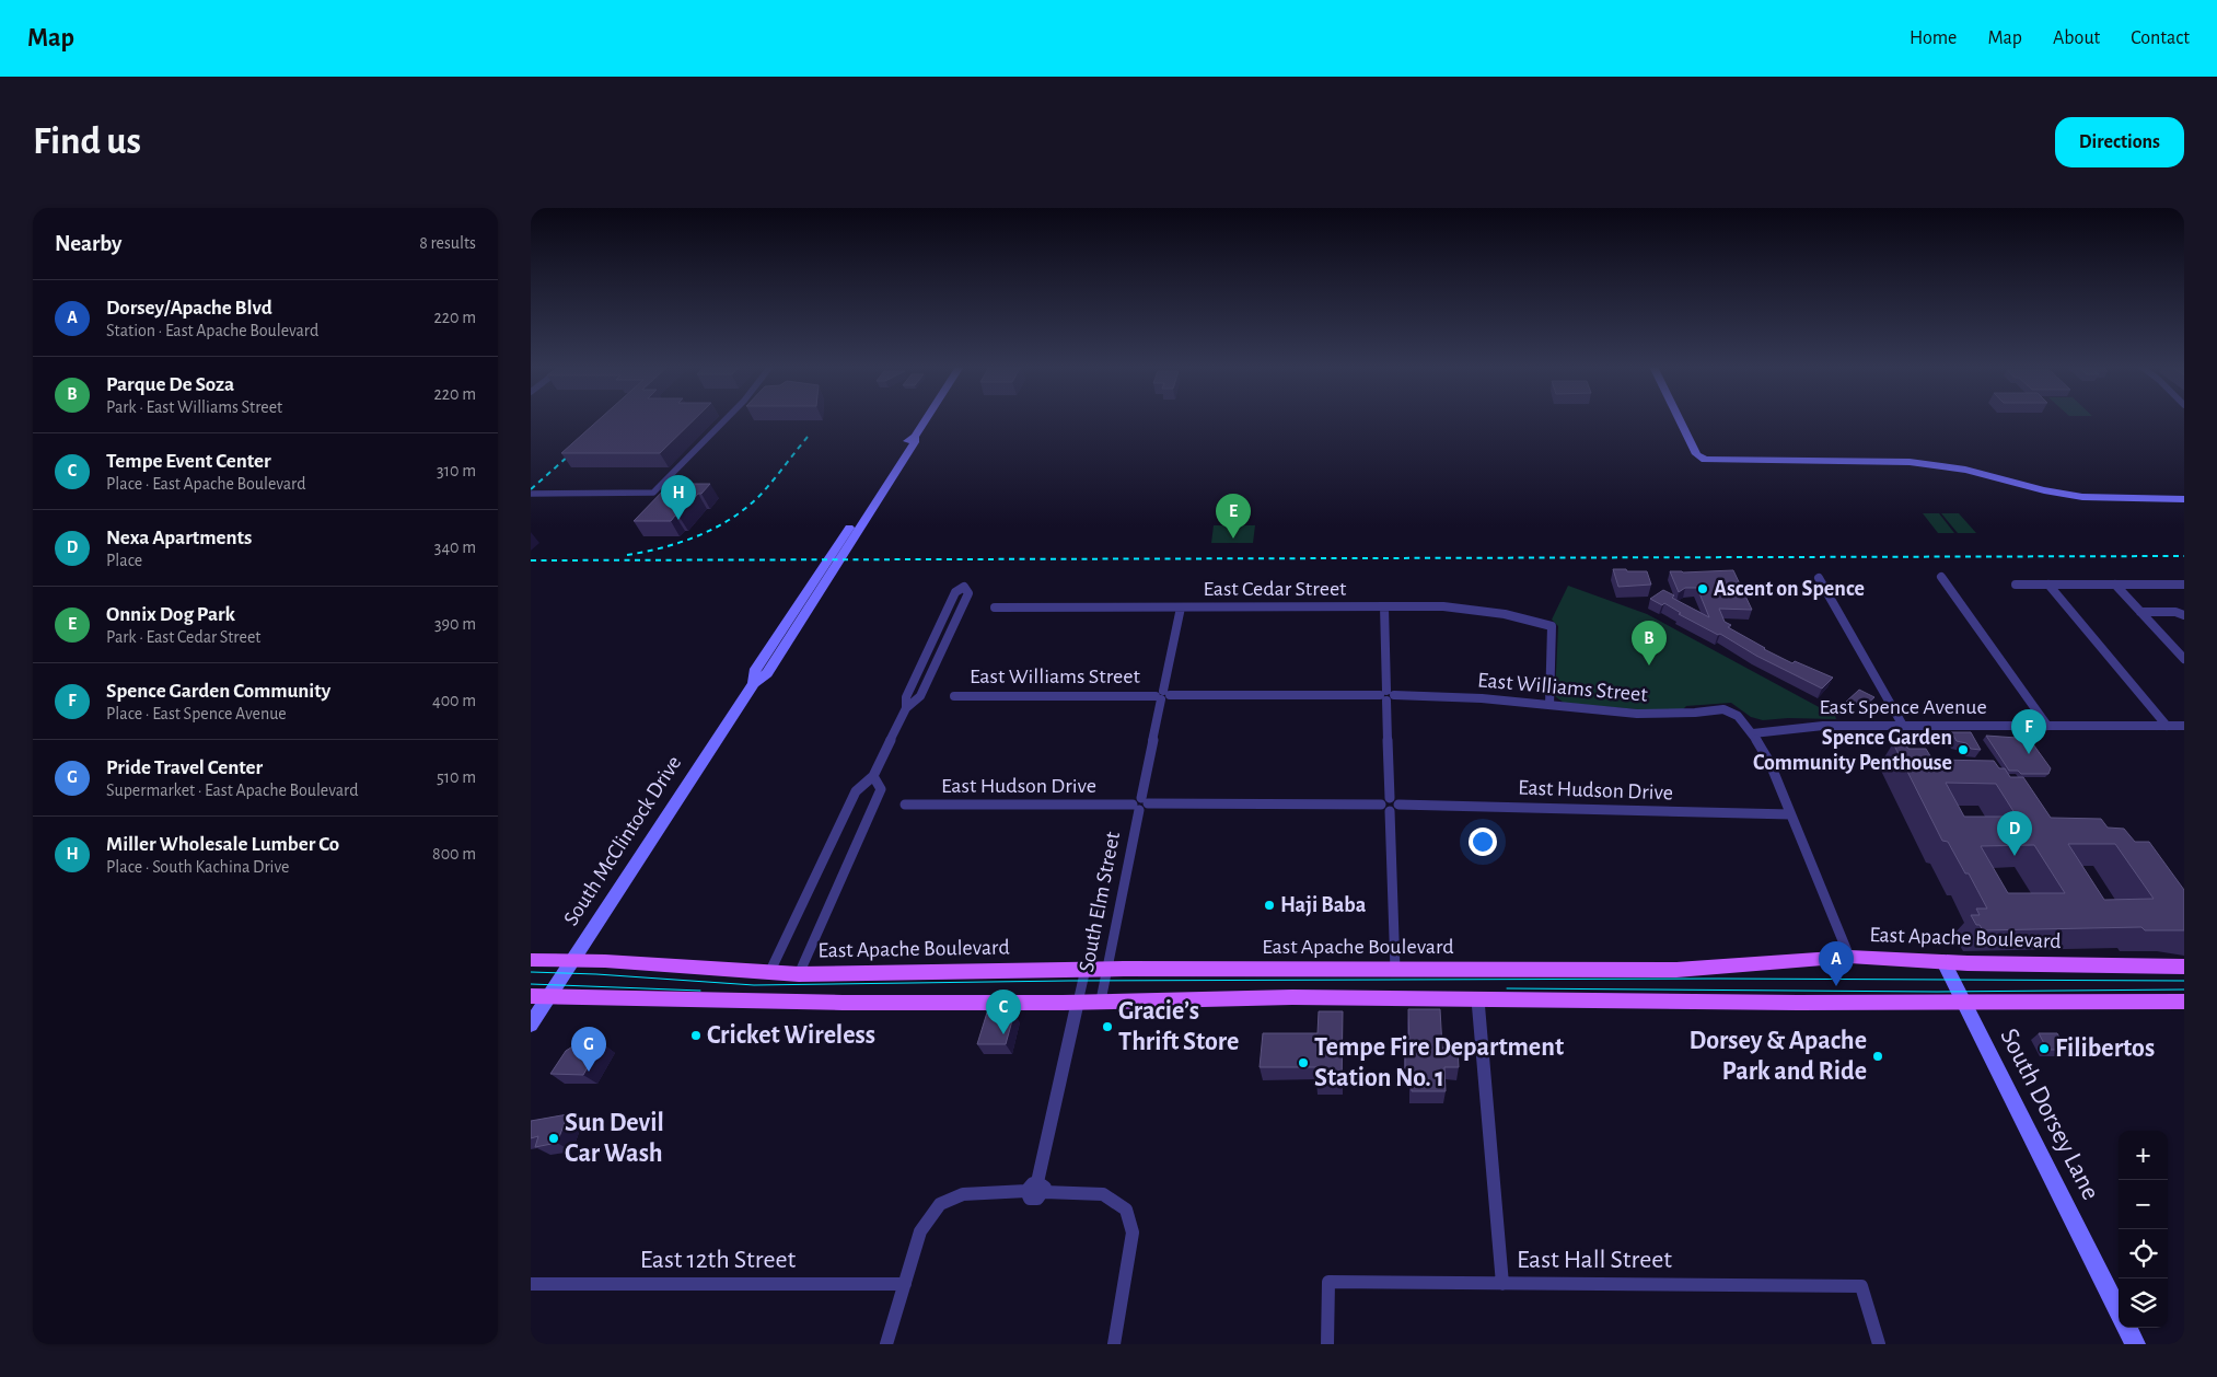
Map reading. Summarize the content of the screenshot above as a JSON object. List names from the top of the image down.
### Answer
{
  "streets": {
    "main road": ["East Apache Boulevard"],
    "street": [
      "East Cedar Street",
      "East Williams Street",
      "East Spence Avenue",
      "East Hudson Drive",
      "South McClintock Drive",
      "South Elm Street",
      "South Dorsey Lane",
      "East 12th Street",
      "East Hall Street"
    ]
  },
  "crossings": [
    ["East Cedar Street", "South Elm Street"],
    ["East Williams Street", "East Spence Avenue"],
    ["East Williams Street", "South Elm Street"],
    ["East Hudson Drive", "South Elm Street"],
    ["South McClintock Drive", "East Apache Boulevard"],
    ["South Elm Street", "East Apache Boulevard"],
    ["East Apache Boulevard", "South Dorsey Lane"]
  ],
  "places": [
    "Ascent on Spence",
    "Spence Garden Community Penthouse",
    "Haji Baba",
    "Gracie’s Thrift Store",
    "Cricket Wireless",
    "Filibertos",
    "Dorsey & Apache Park and Ride",
    "Tempe Fire Department Station No. 1",
    "Sun Devil Car Wash"
  ],
  "page": {
    "header": "Map",
    "nav": [
      "Home",
      "Map",
      "About",
      "Contact"
    ],
    "buttons": "Directions",
    "title": "Find us",
    "heading": ["Nearby", "8 results"],
    "list": [
      {
        "mark": "A",
        "name": "Dorsey/Apache Blvd",
        "note": "Station · East Apache Boulevard",
        "value": "220 m"
      },
      {
        "mark": "B",
        "name": "Parque De Soza",
        "note": "Park · East Williams Street",
        "value": "220 m"
      },
      {
        "mark": "C",
        "name": "Tempe Event Center",
        "note": "Place · East Apache Boulevard",
        "value": "310 m"
      },
      {
        "mark": "D",
        "name": "Nexa Apartments",
        "note": "Place",
        "value": "340 m"
      },
      {
        "mark": "E",
        "name": "Onnix Dog Park",
        "note": "Park · East Cedar Street",
        "value": "390 m"
      },
      {
        "mark": "F",
        "name": "Spence Garden Community",
        "note": "Place · East Spence Avenue",
        "value": "400 m"
      },
      {
        "mark": "G",
        "name": "Pride Travel Center",
        "note": "Supermarket · East Apache Boulevard",
        "value": "510 m"
      },
      {
        "mark": "H",
        "name": "Miller Wholesale Lumber Co",
        "note": "Place · South Kachina Drive",
        "value": "800 m"
      }
    ],
    "pins": [
      "H",
      "E",
      "B",
      "F",
      "D",
      "A",
      "C",
      "G"
    ],
    "map_buttons": ["+", "−"]
  }
}
